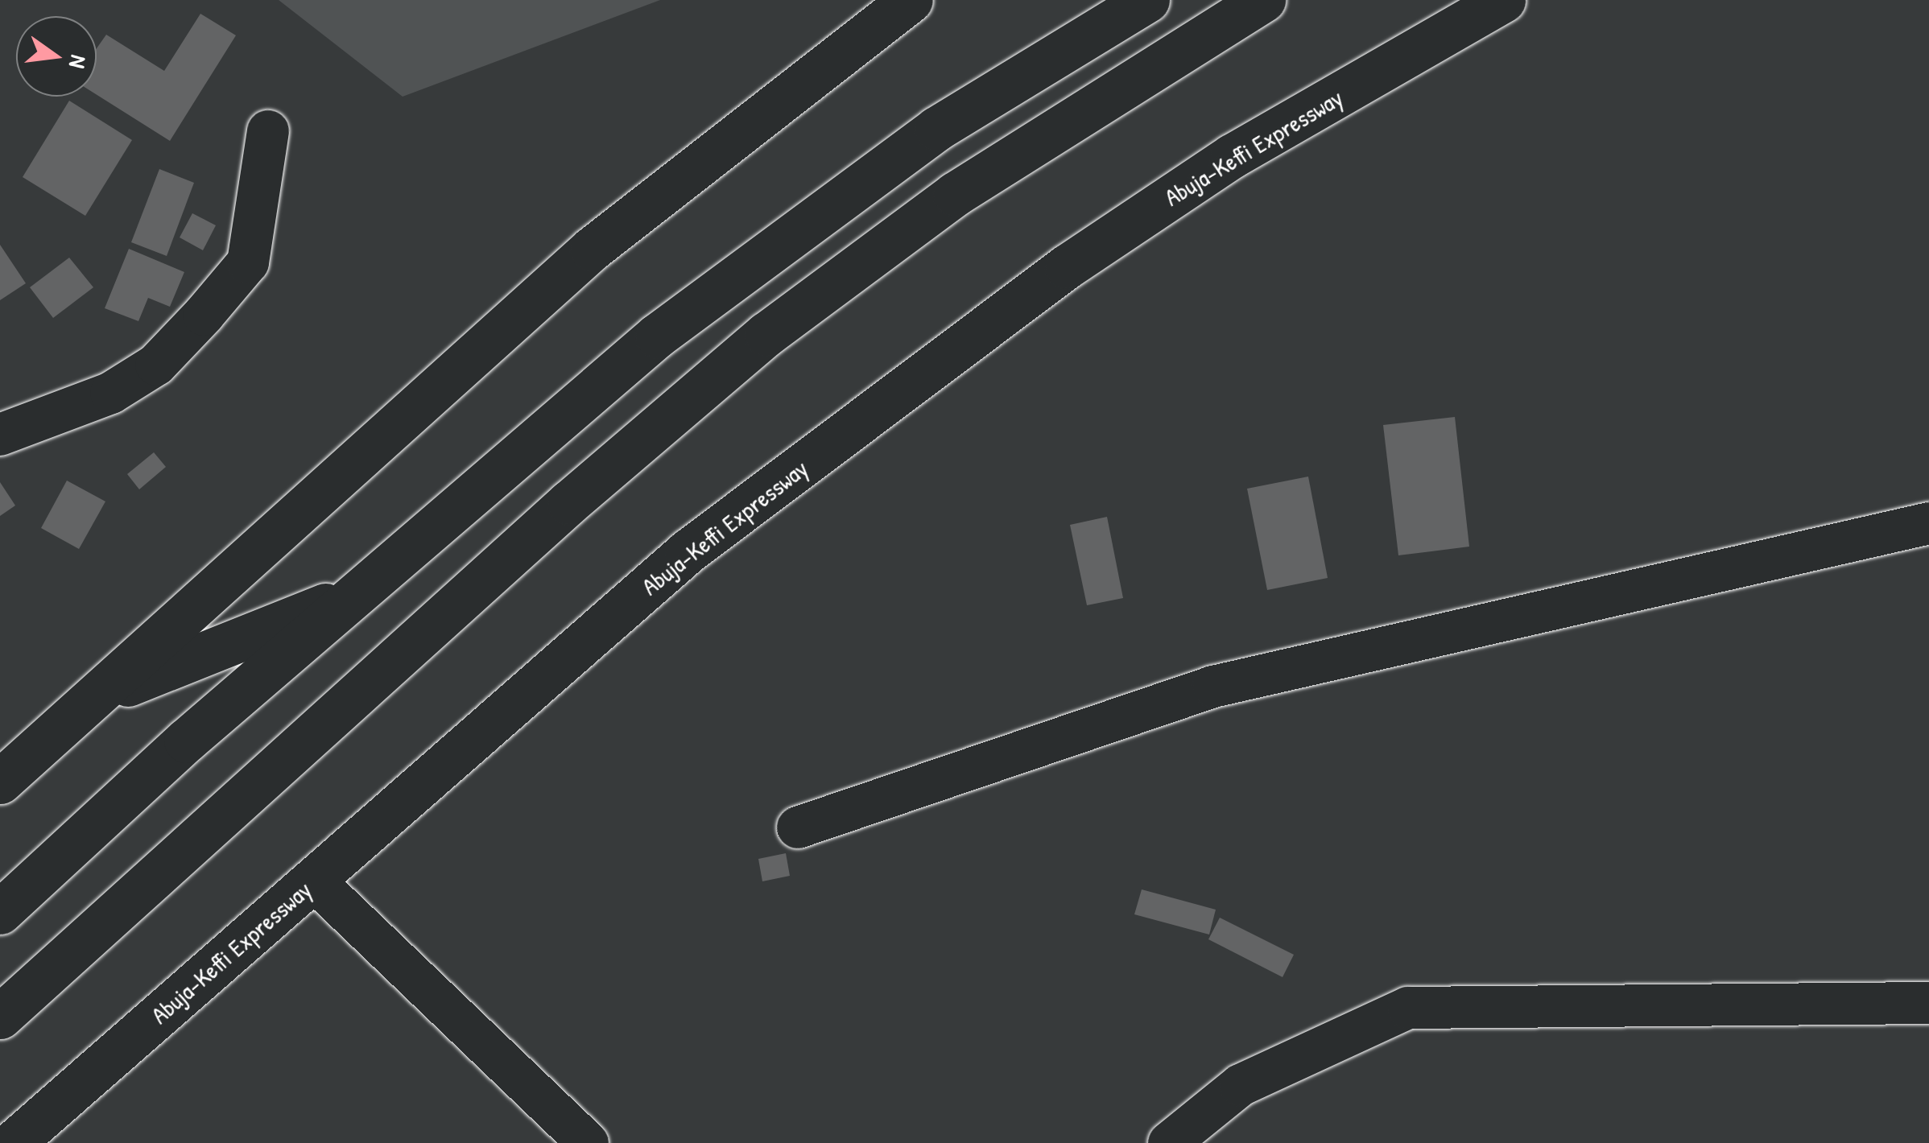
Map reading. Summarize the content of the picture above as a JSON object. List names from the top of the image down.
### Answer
{
  "streets": {
    "highway": ["Abuja-Keffi Expressway"]
  },
  "north": "right"
}
